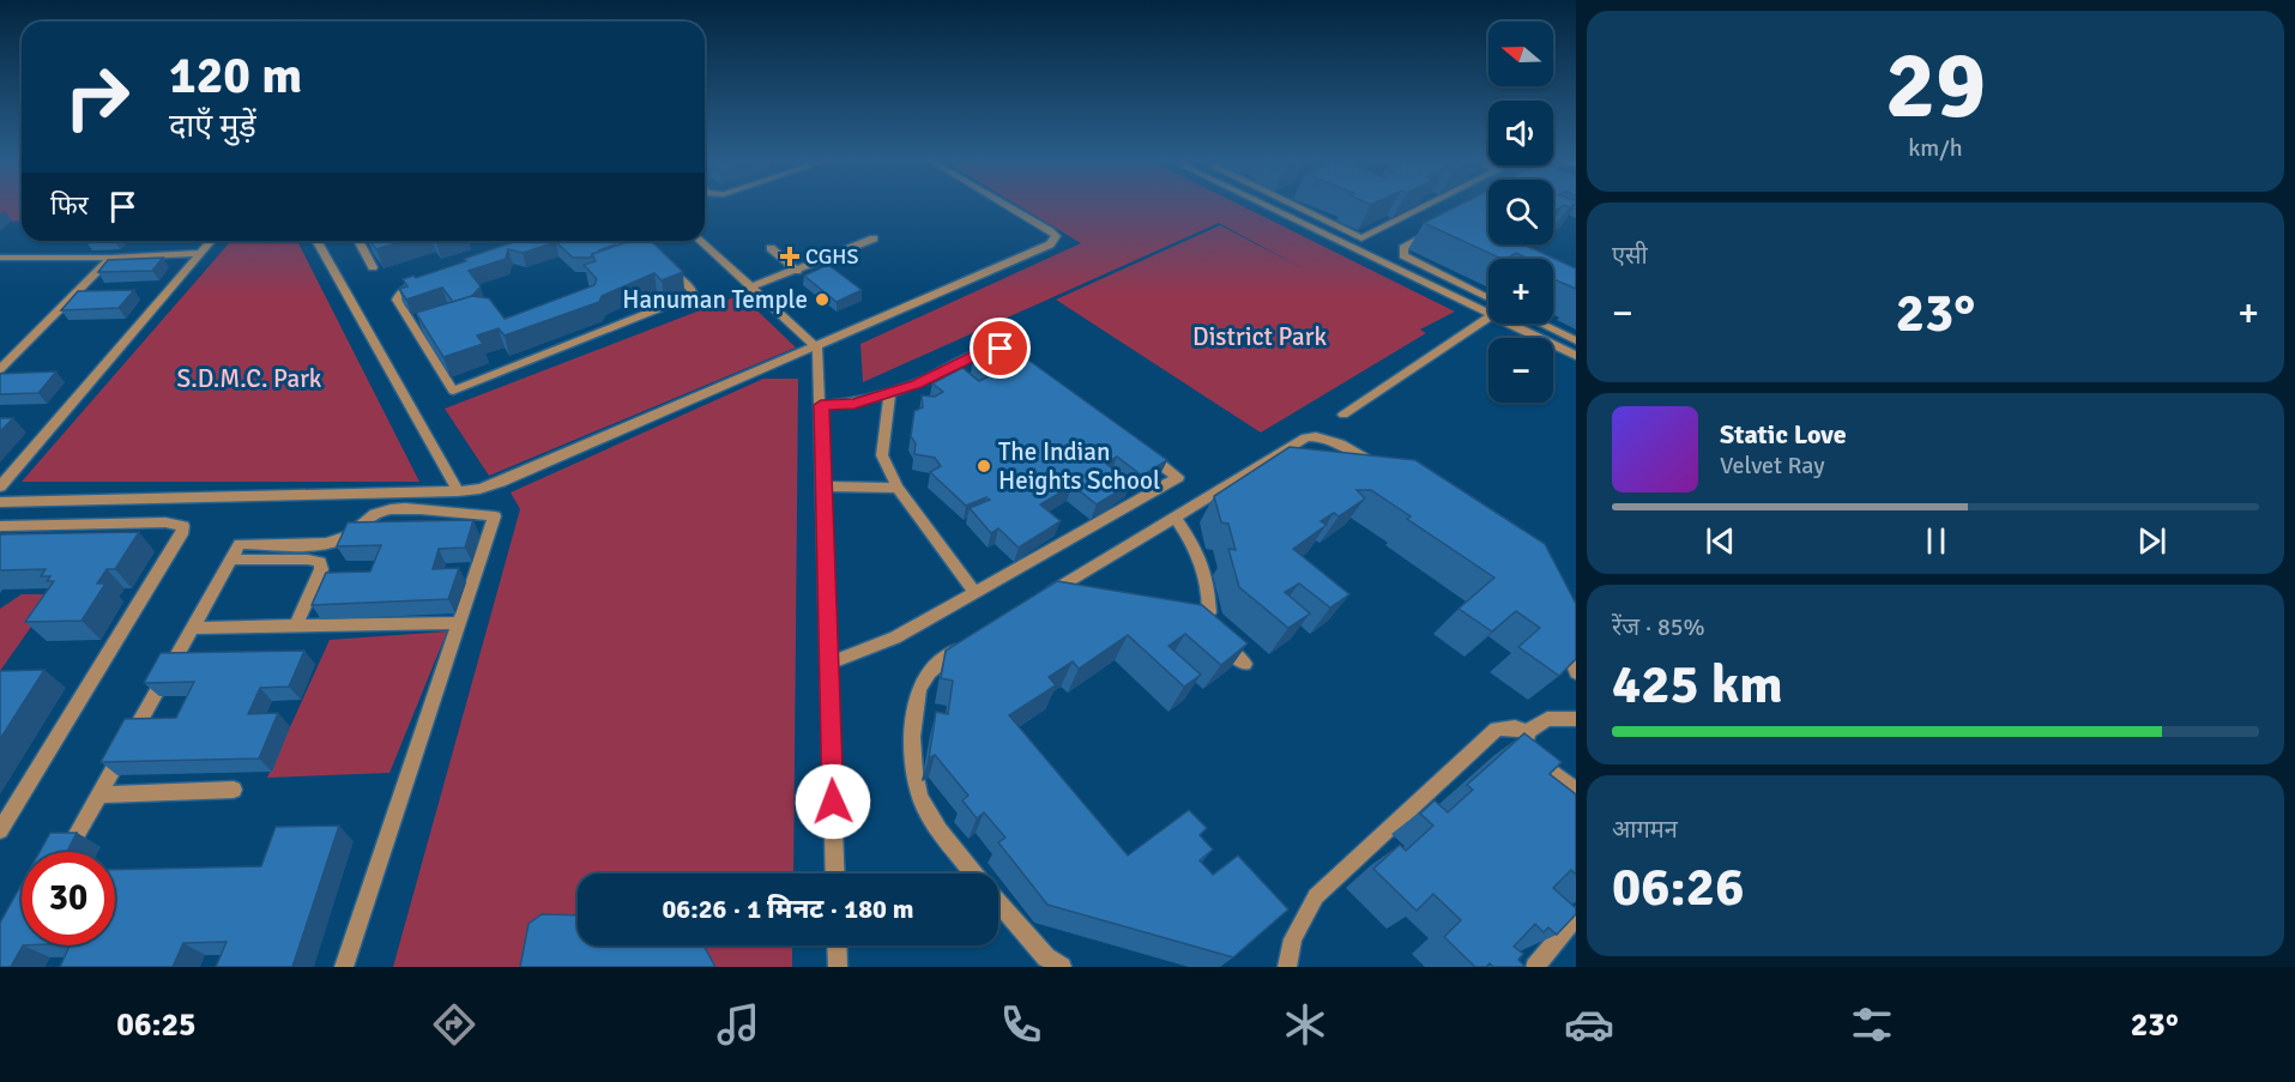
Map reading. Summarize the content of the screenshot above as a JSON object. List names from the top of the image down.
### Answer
{
  "parks": ["District Park", "S.D.M.C. Park"],
  "places": {
    "health": ["CGHS"],
    "other": ["Hanuman Temple", "The Indian Heights School"]
  },
  "north": "left",
  "page": {
    "tile": [
      ["29", "km/h"],
      "एसी",
      ["रेंज · 85%", "425 km"],
      ["आगमन", "06:26"]
    ],
    "map_buttons": ["+", "−"],
    "turn": ["120 m", "दाएँ मुड़ें"],
    "then": "फिर",
    "heat": ["−", "23°", "+"],
    "song": ["Static Love", "Velvet Ray"],
    "limit": "30",
    "trip": "06:26 · 1 मिनट · 180 m",
    "tabs": ["06:25", "23°"]
  }
}
